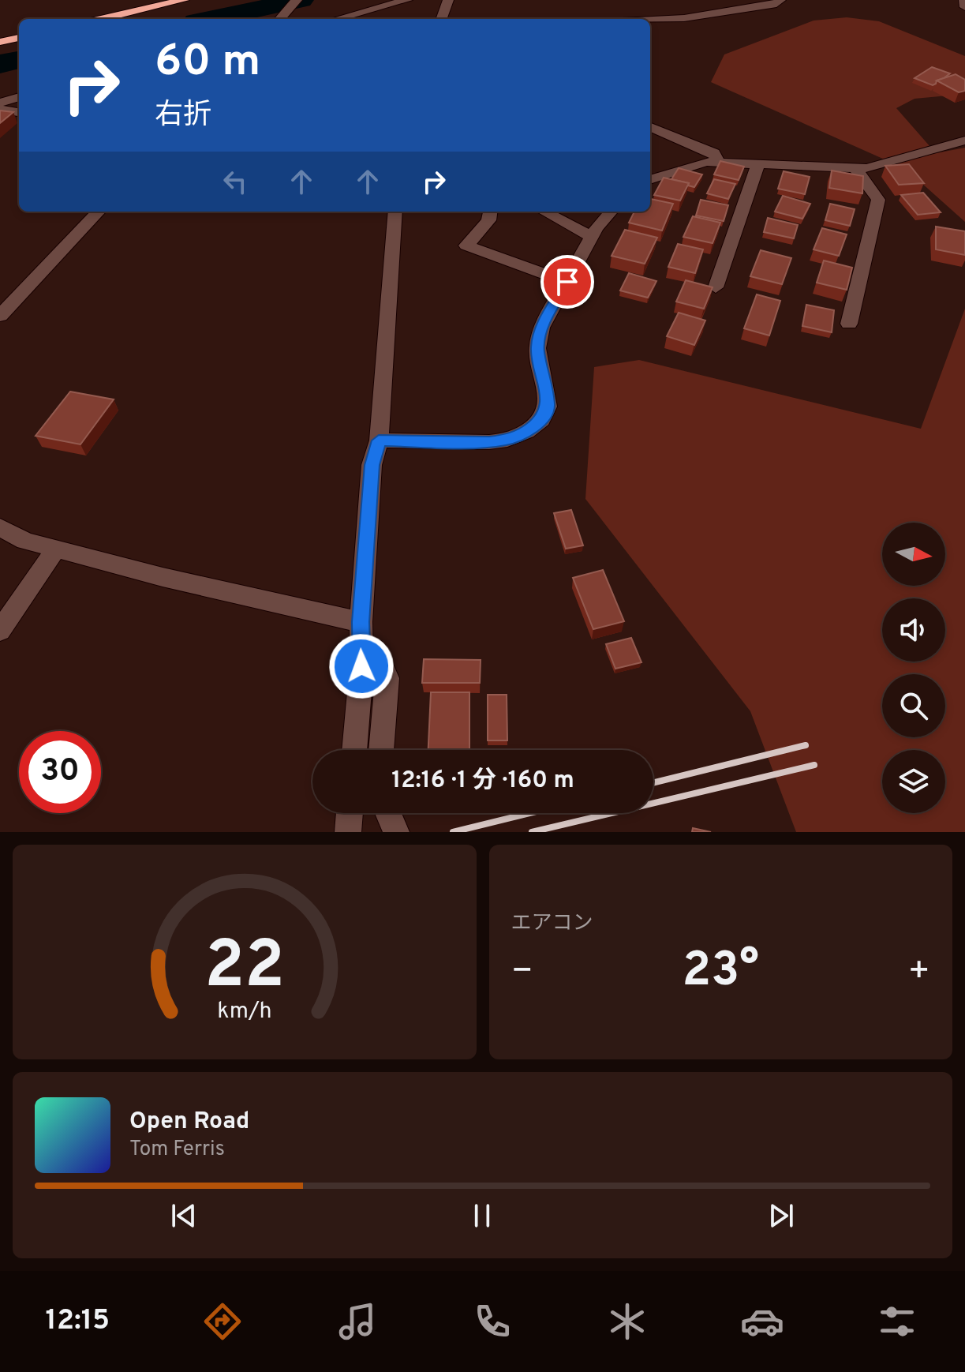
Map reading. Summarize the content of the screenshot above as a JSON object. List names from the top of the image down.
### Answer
{
  "north": "right",
  "page": {
    "turn": ["60 m", "右折"],
    "limit": "30",
    "trip": "12:16 · 1 分 · 160 m",
    "tile": "エアコン",
    "heat": ["−", "23°", "+"],
    "song": ["Open Road", "Tom Ferris"],
    "tabs": "12:15",
    "gauge": ["22", "km/h"]
  }
}
